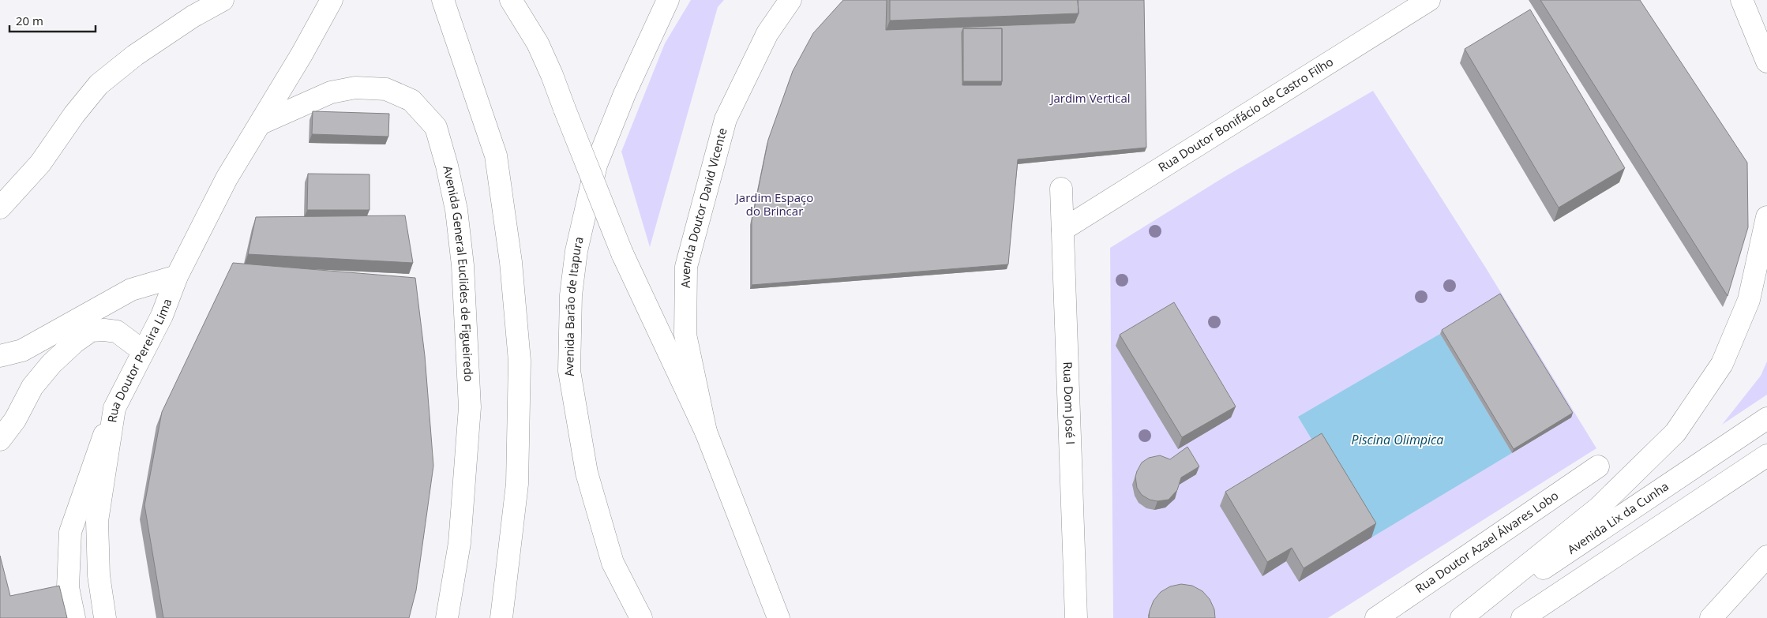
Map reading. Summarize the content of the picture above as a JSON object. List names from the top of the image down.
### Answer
{
  "streets": {
    "main road": [
      "Rua Doutor Bonifácio de Castro Filho",
      "Avenida Doutor David Vicente",
      "Avenida General Euclides de Figueiredo",
      "Avenida Barão de Itapura",
      "Rua Doutor Pereira Lima",
      "Rua Dom José I",
      "Avenida Lix da Cunha",
      "Rua Doutor Azael Álvares Lobo"
    ]
  },
  "crossings": [
    ["Rua Doutor Bonifácio de Castro Filho", "Rua Dom José I"],
    ["Avenida General Euclides de Figueiredo", "Rua Doutor Pereira Lima"]
  ],
  "water": ["Piscina Olímpica"],
  "parks": ["Jardim Vertical", "Jardim Espaço do Brincar"],
  "scale_bar": "20 m"
}
